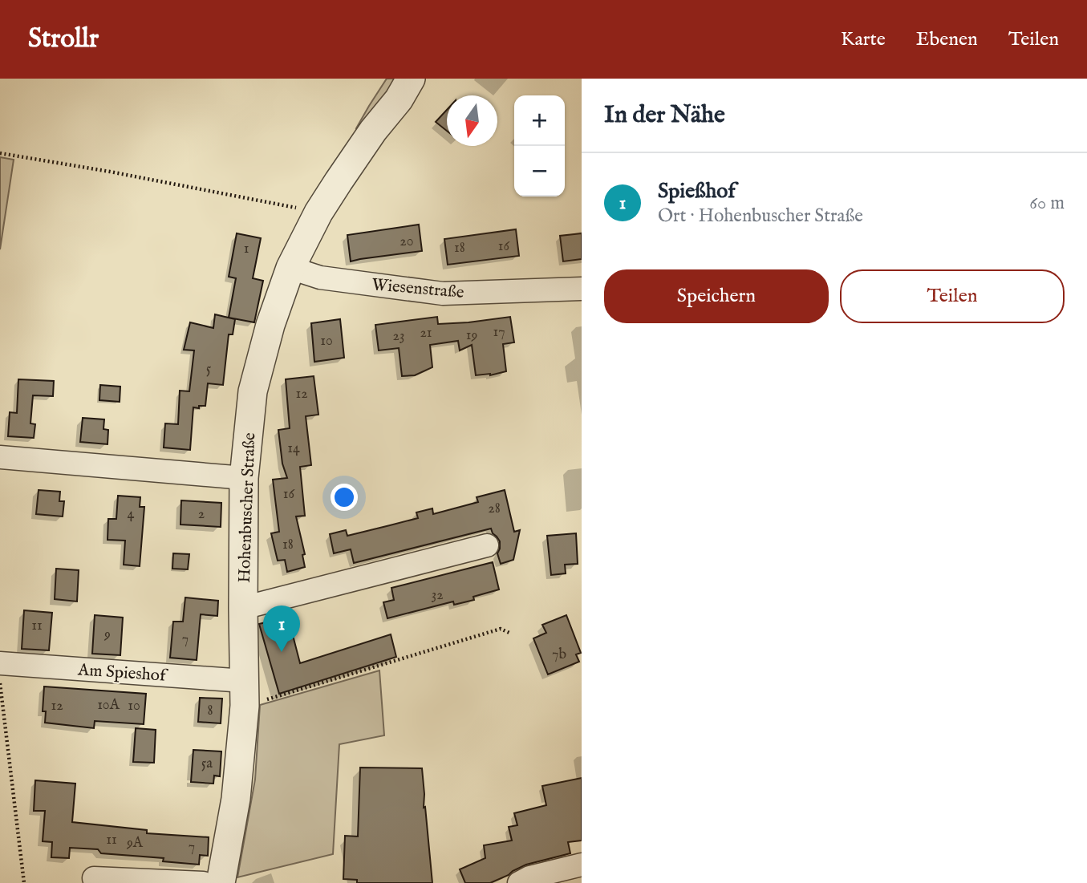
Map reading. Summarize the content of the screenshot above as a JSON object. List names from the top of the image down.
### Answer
{
  "streets": {
    "street": ["Wiesenstraße", "Hohenbuscher Straße", "Am Spieshof"]
  },
  "crossings": [
    ["Wiesenstraße", "Hohenbuscher Straße"],
    ["Hohenbuscher Straße", "Am Spieshof"]
  ],
  "house_numbers": [
    "20",
    "16",
    "18",
    "1",
    "17",
    "21",
    "19",
    "23",
    "10",
    "5",
    "12",
    "14",
    "16",
    "28",
    "4",
    "2",
    "18",
    "32",
    "11",
    "9",
    "7",
    "7b",
    "10A",
    "12",
    "10",
    "8",
    "5a",
    "11",
    "9A",
    "7"
  ],
  "north": "bottom",
  "page": {
    "header": "Strollr",
    "nav": ["Karte", "Ebenen", "Teilen"],
    "heading": "In der Nähe",
    "map_buttons": ["+", "−"],
    "list": [
      {
        "mark": "1",
        "name": "Spießhof",
        "note": "Ort · Hohenbuscher Straße",
        "value": "60 m"
      }
    ],
    "buttons": ["Speichern", "Teilen"],
    "pins": "1"
  }
}
